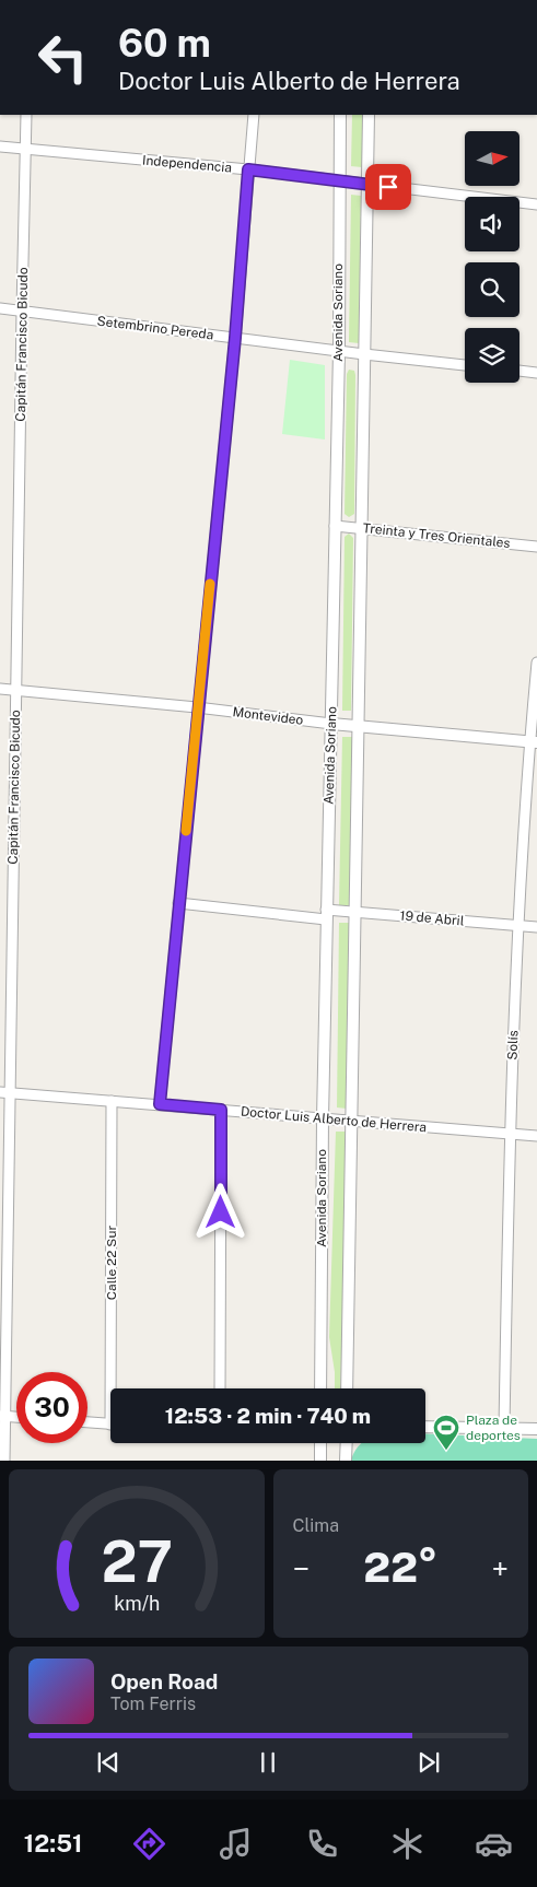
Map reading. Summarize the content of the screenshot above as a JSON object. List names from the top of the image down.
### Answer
{
  "streets": {
    "street": [
      "Independencia",
      "Avenida Soriano",
      "Setembrino Pereda",
      "Capitán Francisco Bicudo",
      "Treinta y Tres Orientales",
      "Montevideo",
      "19 de Abril",
      "Solís",
      "Doctor Luis Alberto de Herrera",
      "Calle 22 Sur"
    ]
  },
  "crossings": [
    ["Independencia", "Avenida Soriano"],
    ["Independencia", "Capitán Francisco Bicudo"],
    ["Avenida Soriano", "Setembrino Pereda"],
    ["Avenida Soriano", "Treinta y Tres Orientales"],
    ["Avenida Soriano", "Montevideo"],
    ["Avenida Soriano", "19 de Abril"],
    ["Avenida Soriano", "Doctor Luis Alberto de Herrera"],
    ["Setembrino Pereda", "Capitán Francisco Bicudo"],
    ["Capitán Francisco Bicudo", "Montevideo"],
    ["Capitán Francisco Bicudo", "Doctor Luis Alberto de Herrera"],
    ["Montevideo", "Solís"],
    ["19 de Abril", "Solís"],
    ["Solís", "Doctor Luis Alberto de Herrera"],
    ["Doctor Luis Alberto de Herrera", "Calle 22 Sur"]
  ],
  "places": {
    "sports": ["Plaza de deportes"]
  },
  "north": "right",
  "page": {
    "turn": ["60 m", "Doctor Luis Alberto de Herrera"],
    "limit": "30",
    "trip": "12:53 · 2 min · 740 m",
    "tile": "Clima",
    "heat": ["−", "22°", "+"],
    "song": ["Open Road", "Tom Ferris"],
    "tabs": "12:51",
    "gauge": ["27", "km/h"]
  }
}
